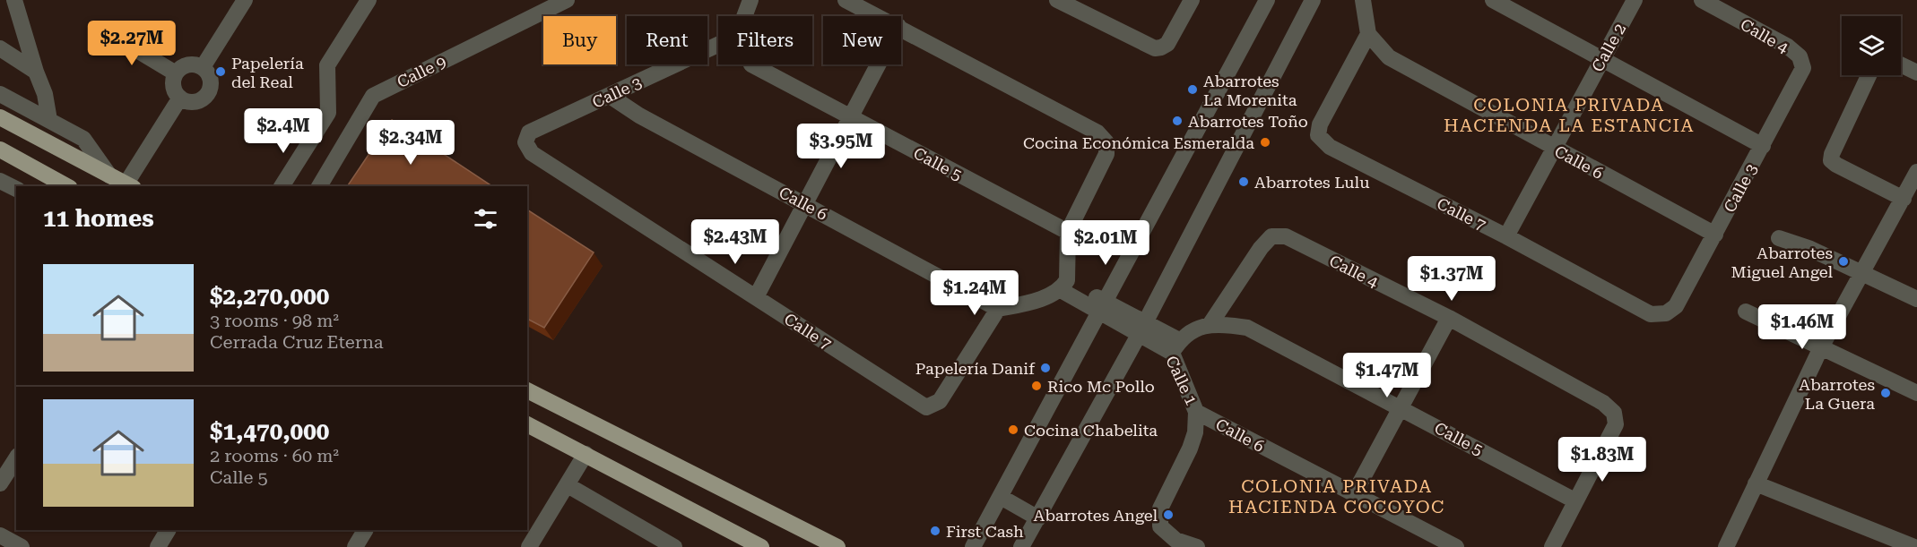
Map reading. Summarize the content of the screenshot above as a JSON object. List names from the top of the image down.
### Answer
{
  "streets": {
    "street": [
      "Calle 4",
      "Calle 2",
      "Calle 9",
      "Calle 3",
      "Calle 6",
      "Calle 5",
      "Calle 7",
      "Calle 1"
    ]
  },
  "crossings": [
    ["Calle 4", "Calle 3"],
    ["Calle 4", "Calle 5"],
    ["Calle 2", "Calle 6"],
    ["Calle 2", "Calle 7"],
    ["Calle 3", "Calle 6"],
    ["Calle 3", "Calle 7"],
    ["Calle 6", "Calle 7"],
    ["Calle 6", "Calle 1"],
    ["Calle 5", "Calle 1"]
  ],
  "districts": ["COLONIA PRIVADA HACIENDA LA ESTANCIA", "COLONIA PRIVADA HACIENDA COCOYOC"],
  "places": [
    "Papelería del Real",
    "Abarrotes La Morenita",
    "Abarrotes Toño",
    "Cocina Económica Esmeralda",
    "Abarrotes Lulu",
    "Abarrotes Miguel Angel",
    "Papelería Danif",
    "Rico Mc Pollo",
    "Abarrotes La Guera",
    "Cocina Chabelita",
    "Abarrotes Angel",
    "First Cash"
  ],
  "page": {
    "chip": [
      "Buy",
      "Rent",
      "Filters",
      "New"
    ],
    "price": [
      "$2.27M",
      "$2.4M",
      "$2.34M",
      "$3.95M",
      "$2.43M",
      "$2.01M",
      "$1.37M",
      "$1.24M",
      "$1.46M",
      "$1.47M",
      "$1.83M"
    ],
    "heading": "11 homes",
    "list": [
      {
        "name": "$2,270,000",
        "note": "3 rooms · 98 m² · Cerrada Cruz Eterna"
      },
      {
        "name": "$1,470,000",
        "note": "2 rooms · 60 m² · Calle 5"
      }
    ]
  }
}
